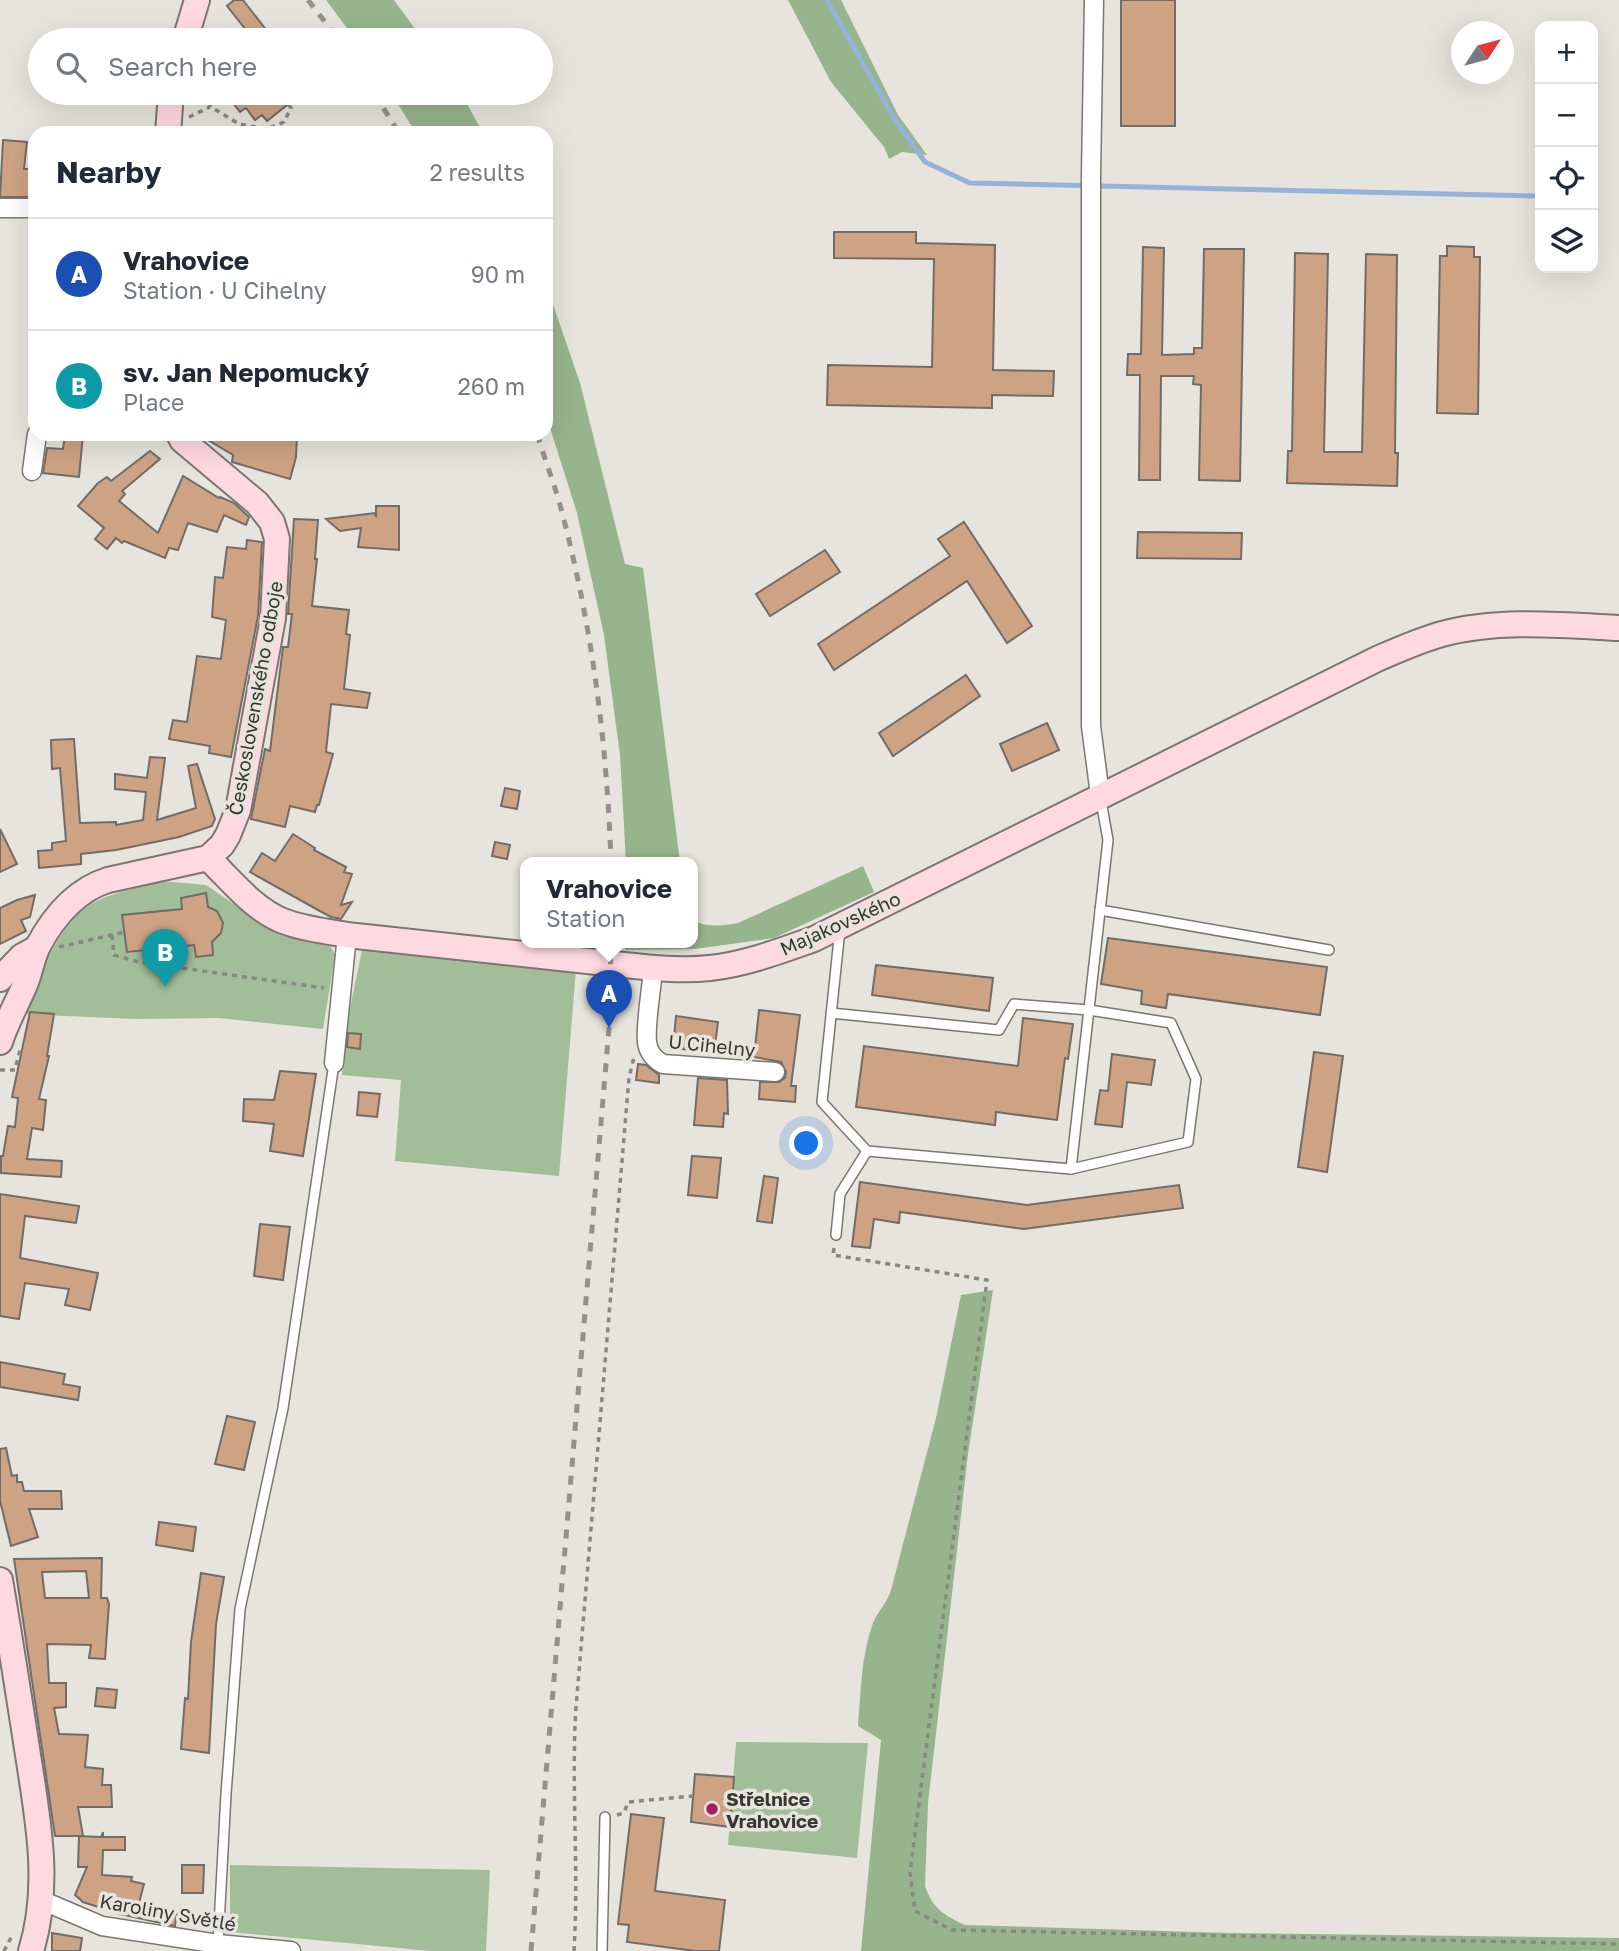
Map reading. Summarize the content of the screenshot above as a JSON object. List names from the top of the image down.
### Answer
{
  "streets": {
    "street": [
      "Československého odboje",
      "Majakovského",
      "U Cihelny",
      "Karoliny Světlé"
    ]
  },
  "crossings": [
    ["Československého odboje", "Majakovského"],
    ["Majakovského", "U Cihelny"]
  ],
  "places": ["Střelnice Vrahovice"],
  "north": "top right",
  "page": {
    "map_buttons": ["+", "−"],
    "search": "Search here",
    "heading": ["Nearby", "2 results"],
    "list": [
      {
        "mark": "A",
        "name": "Vrahovice",
        "note": "Station · U Cihelny",
        "value": "90 m"
      },
      {
        "mark": "B",
        "name": "sv. Jan Nepomucký",
        "note": "Place",
        "value": "260 m"
      }
    ],
    "popup": ["Vrahovice", "Station"],
    "pins": ["B", "A"]
  }
}
